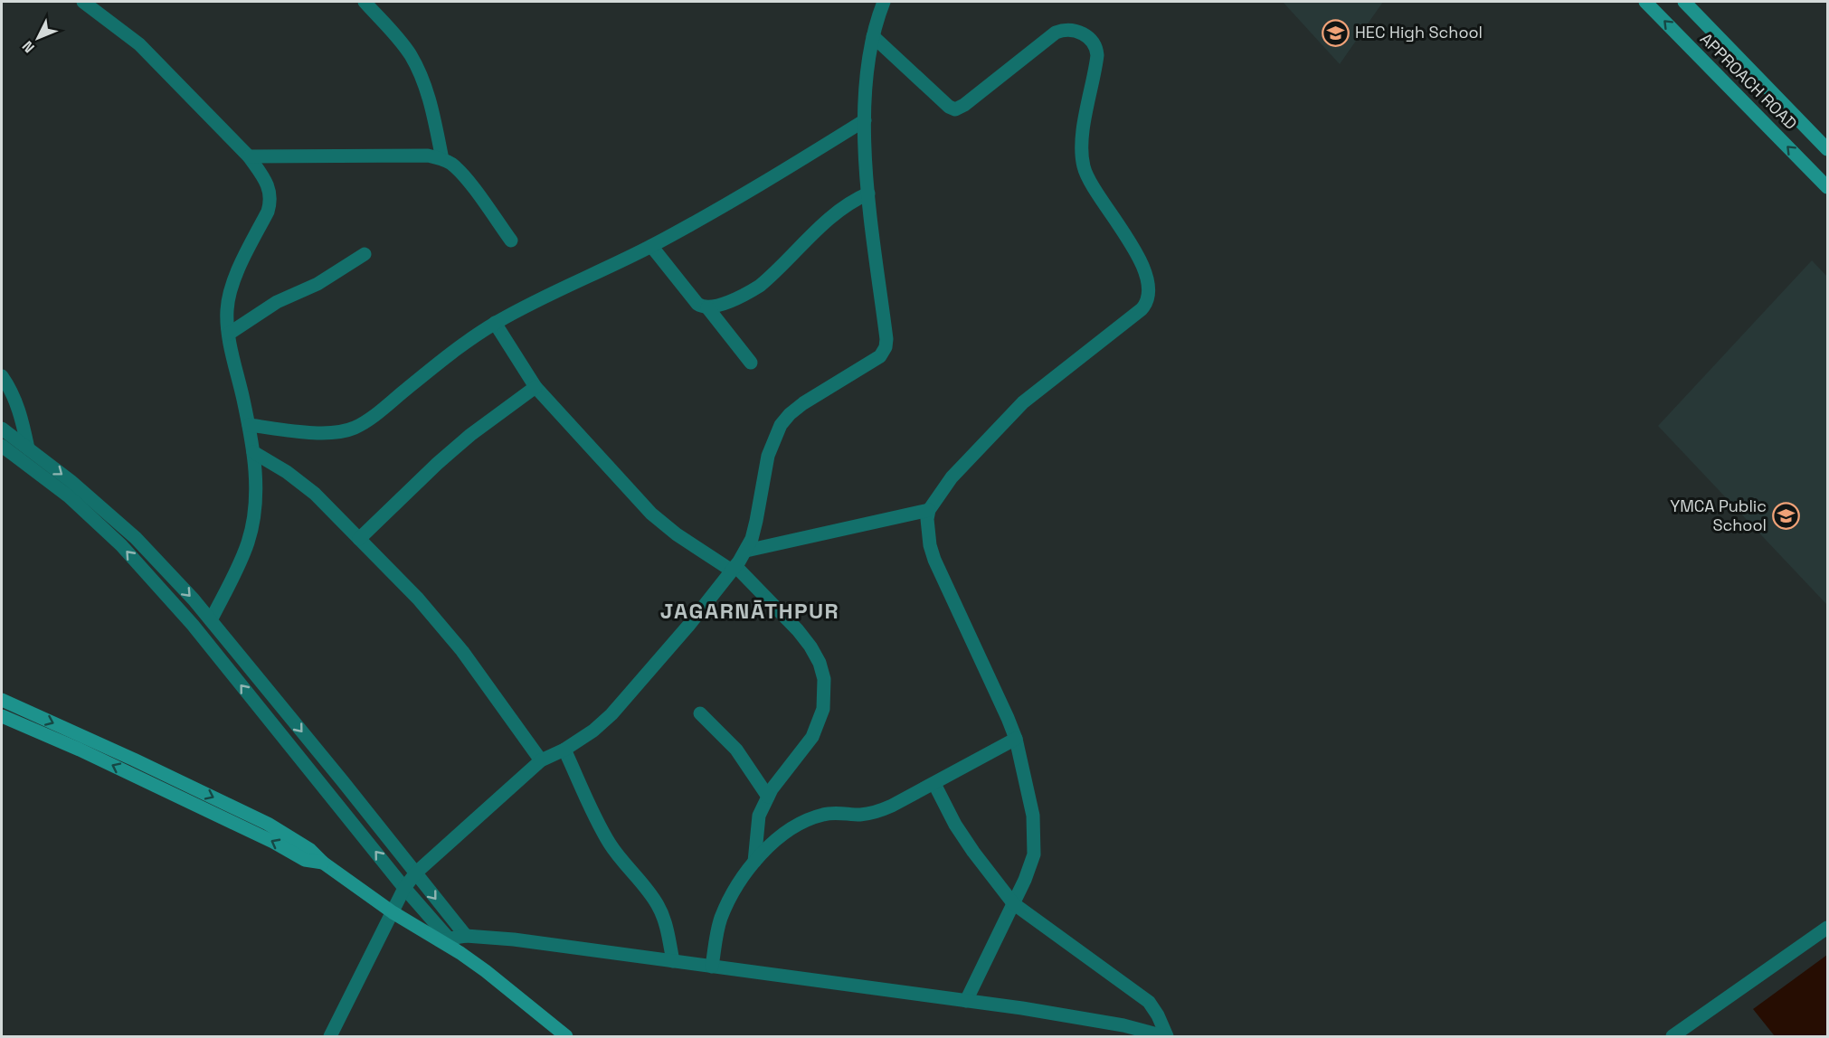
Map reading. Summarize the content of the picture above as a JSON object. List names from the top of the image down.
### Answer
{
  "streets": {
    "main road": ["APPROACH ROAD"]
  },
  "districts": ["JAGARNĀTHPUR"],
  "places": {
    "school or university": ["HEC High School", "YMCA Public School"]
  },
  "north": "bottom left"
}
